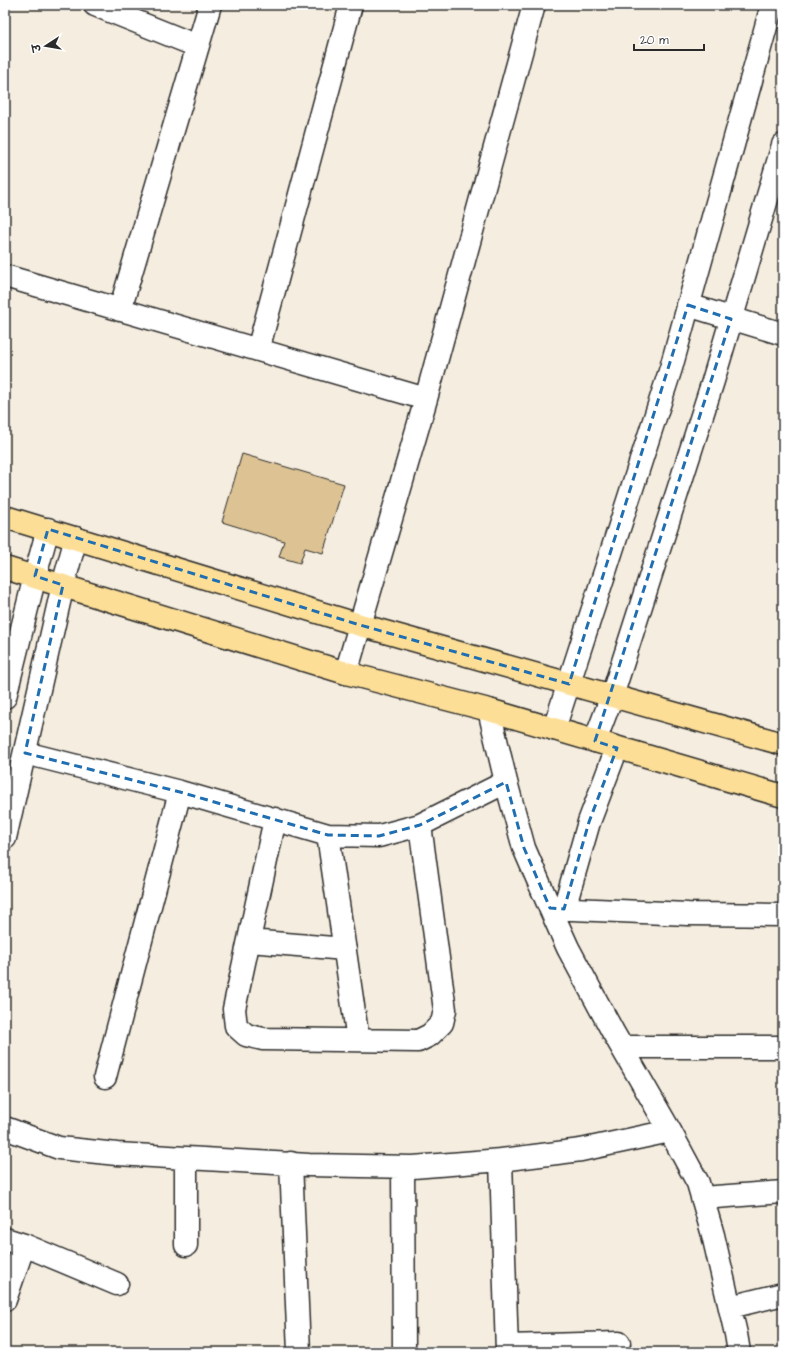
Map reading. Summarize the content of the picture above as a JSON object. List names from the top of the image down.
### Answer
{
  "scale_bar": "20 m",
  "north": "left"
}
